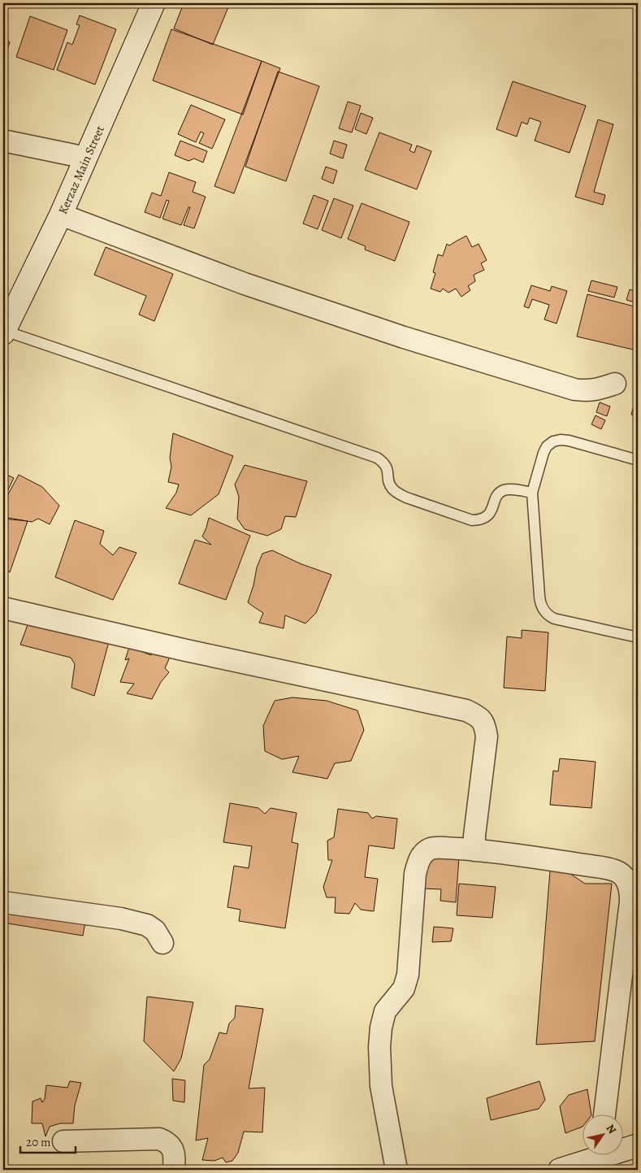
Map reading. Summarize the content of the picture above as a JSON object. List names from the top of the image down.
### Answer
{
  "streets": {
    "street": ["Kerzaz Main Street"]
  },
  "scale_bar": "20 m",
  "north": "top right"
}
